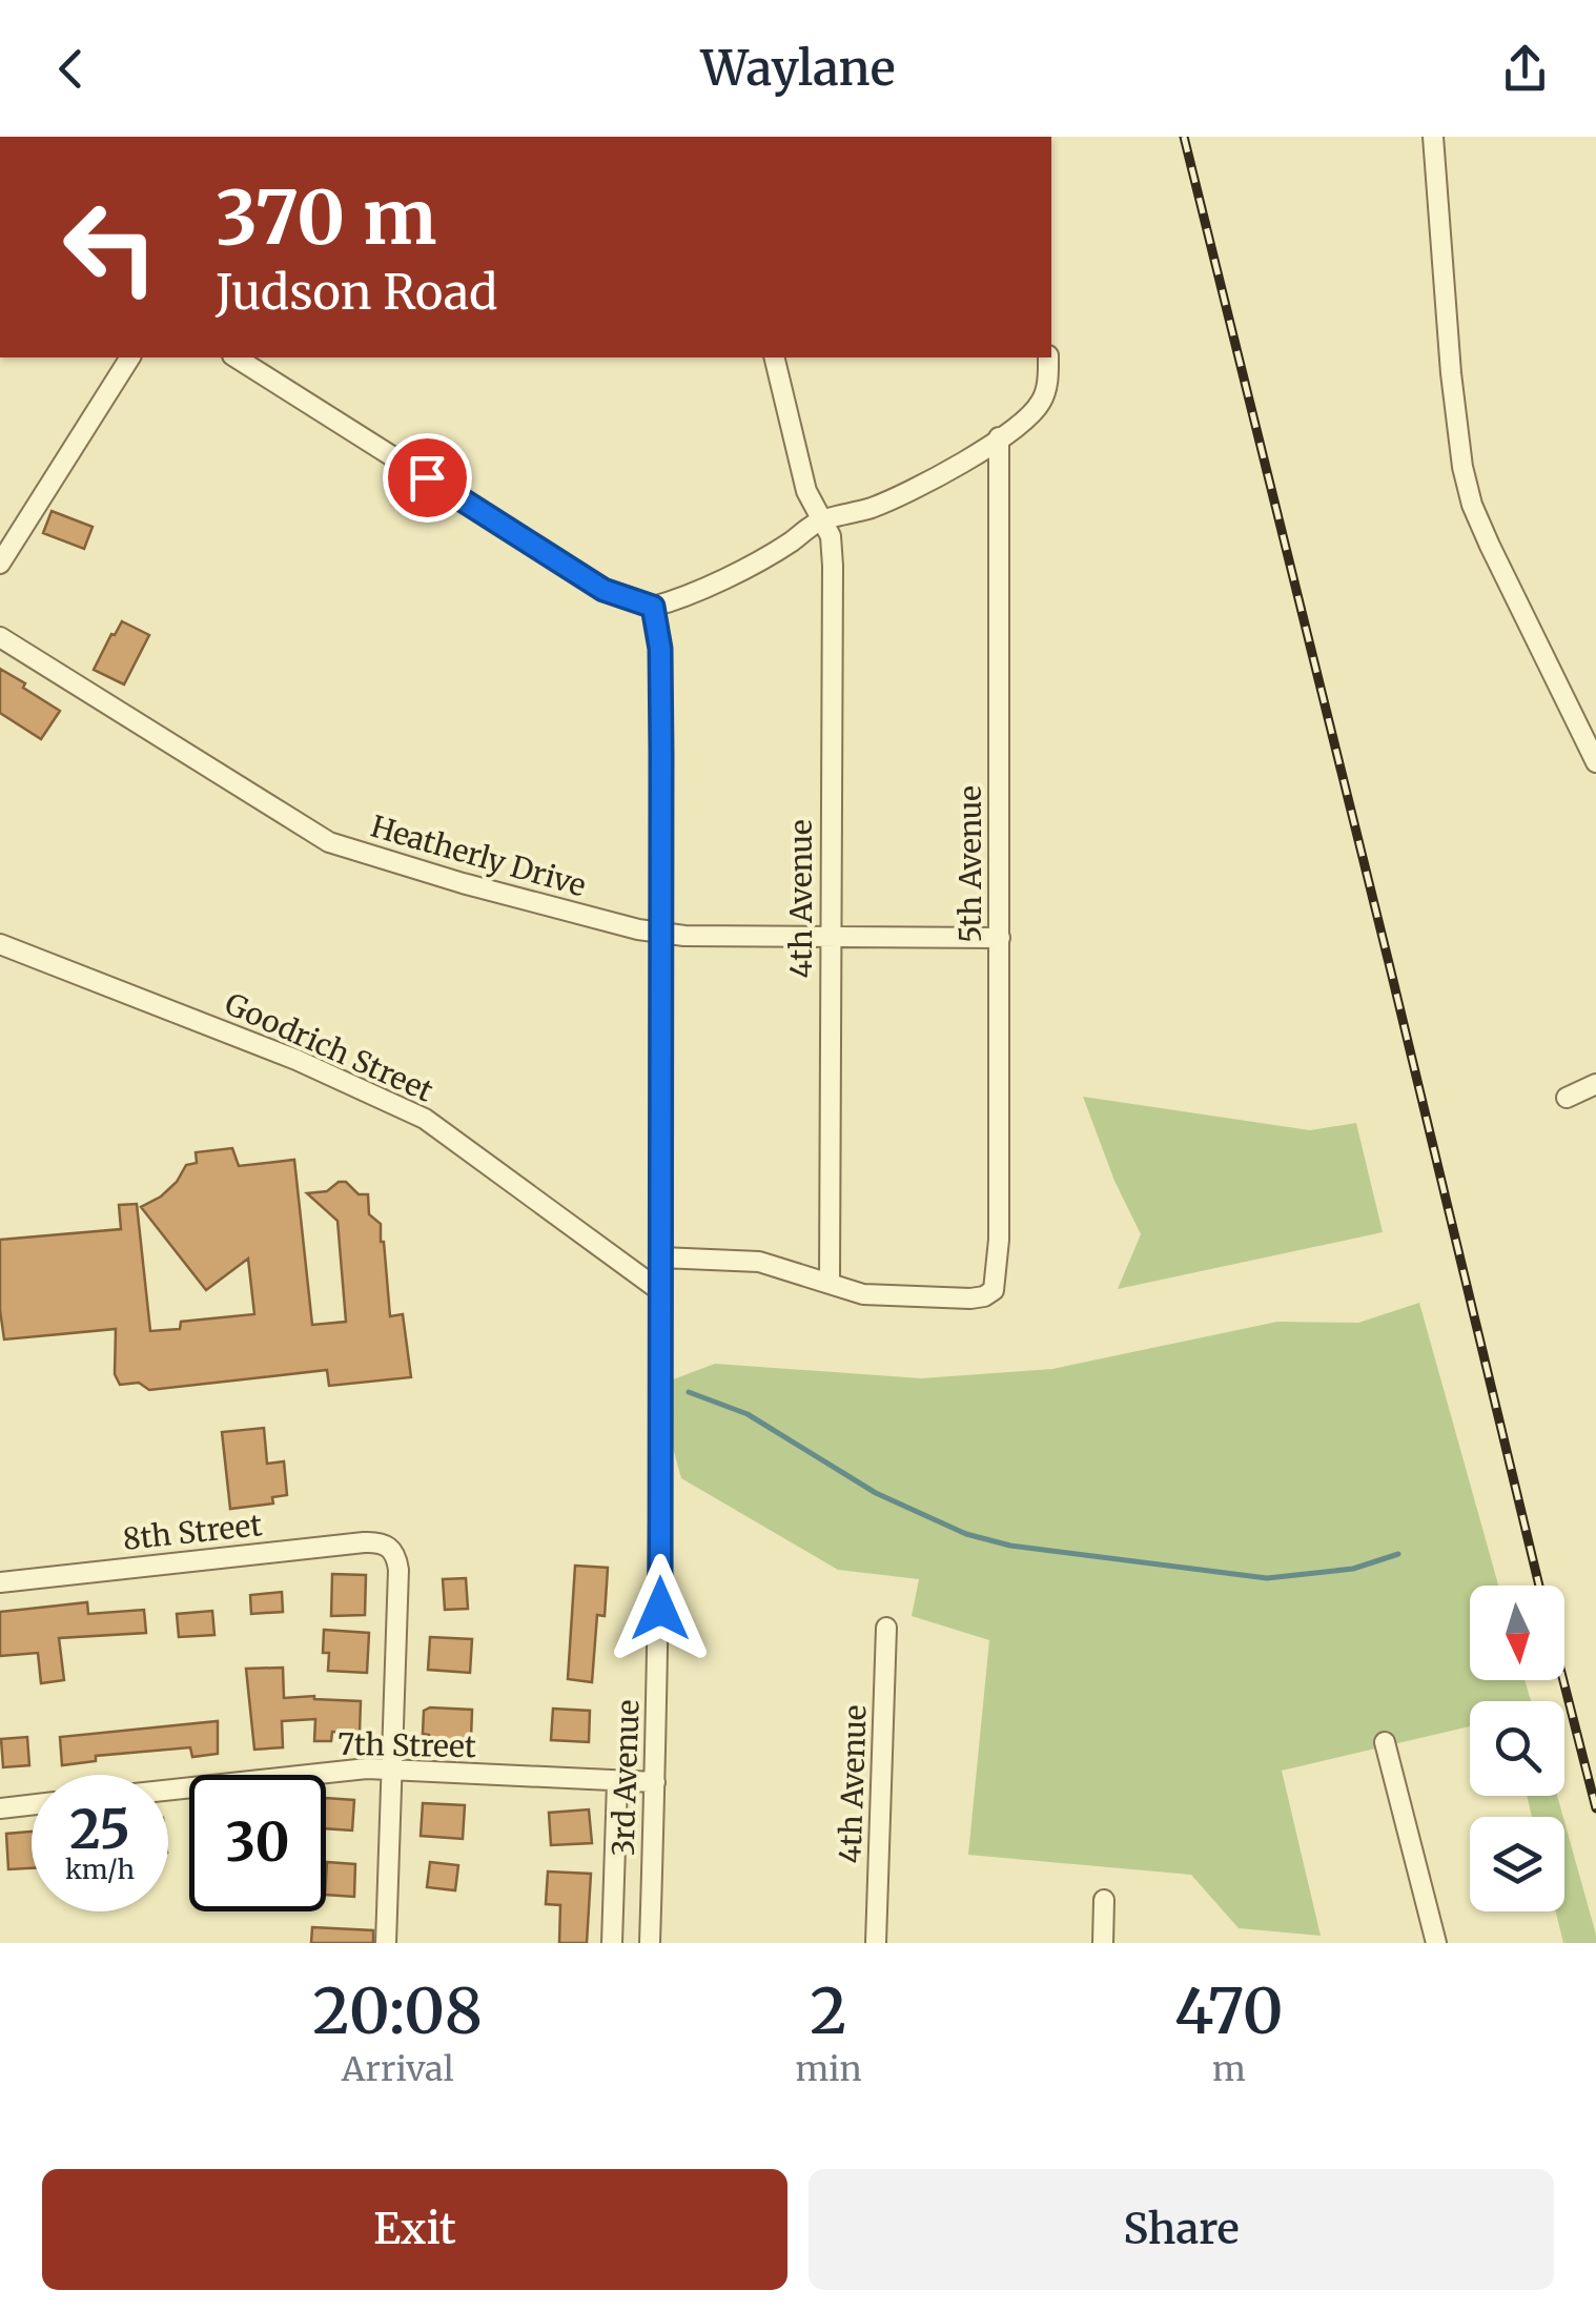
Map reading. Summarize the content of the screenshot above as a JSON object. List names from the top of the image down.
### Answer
{
  "streets": {
    "street": [
      "Heatherly Drive",
      "5th Avenue",
      "4th Avenue",
      "Goodrich Street",
      "8th Street",
      "7th Street",
      "3rd Avenue"
    ]
  },
  "crossings": [
    ["Heatherly Drive", "5th Avenue"],
    ["Heatherly Drive", "4th Avenue"],
    ["Heatherly Drive", "3rd Avenue"],
    ["5th Avenue", "4th Avenue"],
    ["Goodrich Street", "3rd Avenue"],
    ["8th Street", "7th Street"],
    ["7th Street", "3rd Avenue"]
  ],
  "north": "bottom",
  "page": {
    "header": "Waylane",
    "turn": ["370 m", "Judson Road"],
    "speed": "25 km/h",
    "limit": "30",
    "eta": [
      "20:08",
      "Arrival",
      "2",
      "min",
      "470",
      "m"
    ],
    "buttons": ["Exit", "Share"]
  }
}
